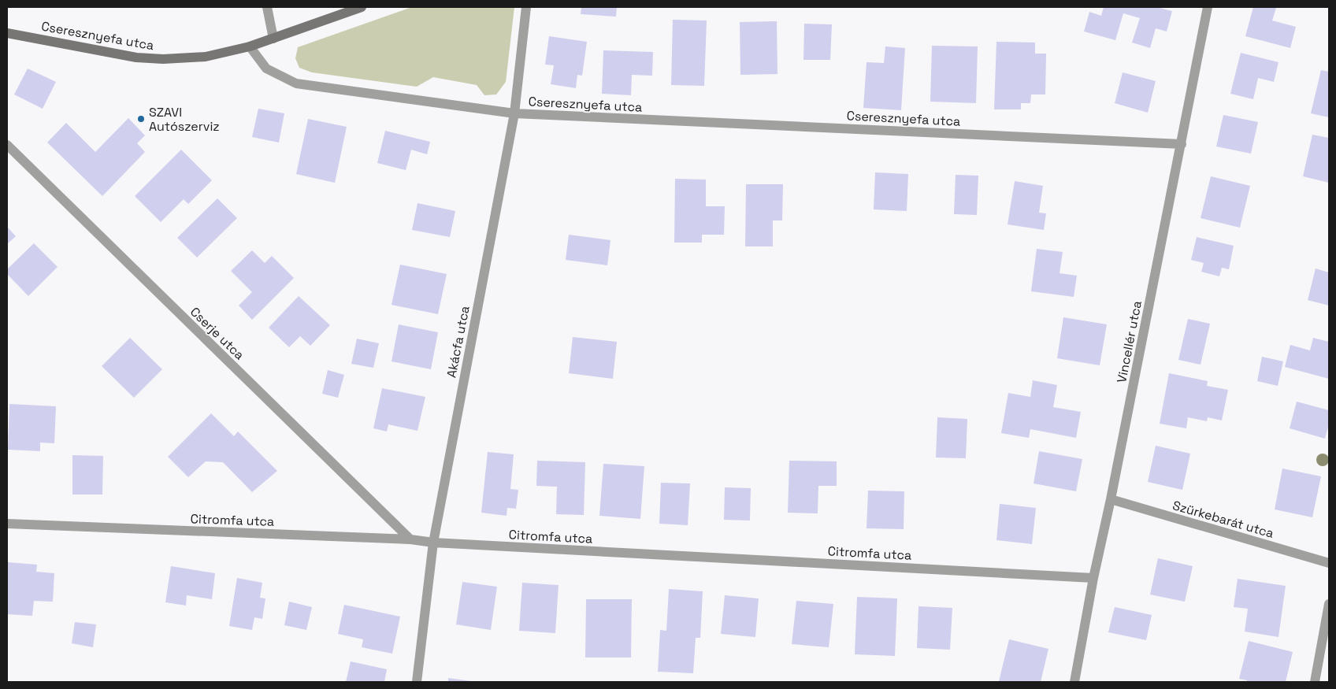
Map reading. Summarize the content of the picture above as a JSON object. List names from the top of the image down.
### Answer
{
  "streets": {
    "street": [
      "Cseresznyefa utca",
      "Cserje utca",
      "Akácfa utca",
      "Vincellér utca",
      "Szürkebarát utca",
      "Citromfa utca"
    ]
  },
  "crossings": [
    ["Cseresznyefa utca", "Akácfa utca"],
    ["Cseresznyefa utca", "Vincellér utca"],
    ["Cserje utca", "Citromfa utca"],
    ["Akácfa utca", "Citromfa utca"],
    ["Vincellér utca", "Szürkebarát utca"],
    ["Vincellér utca", "Citromfa utca"]
  ],
  "places": ["SZAVI Autószerviz"]
}
